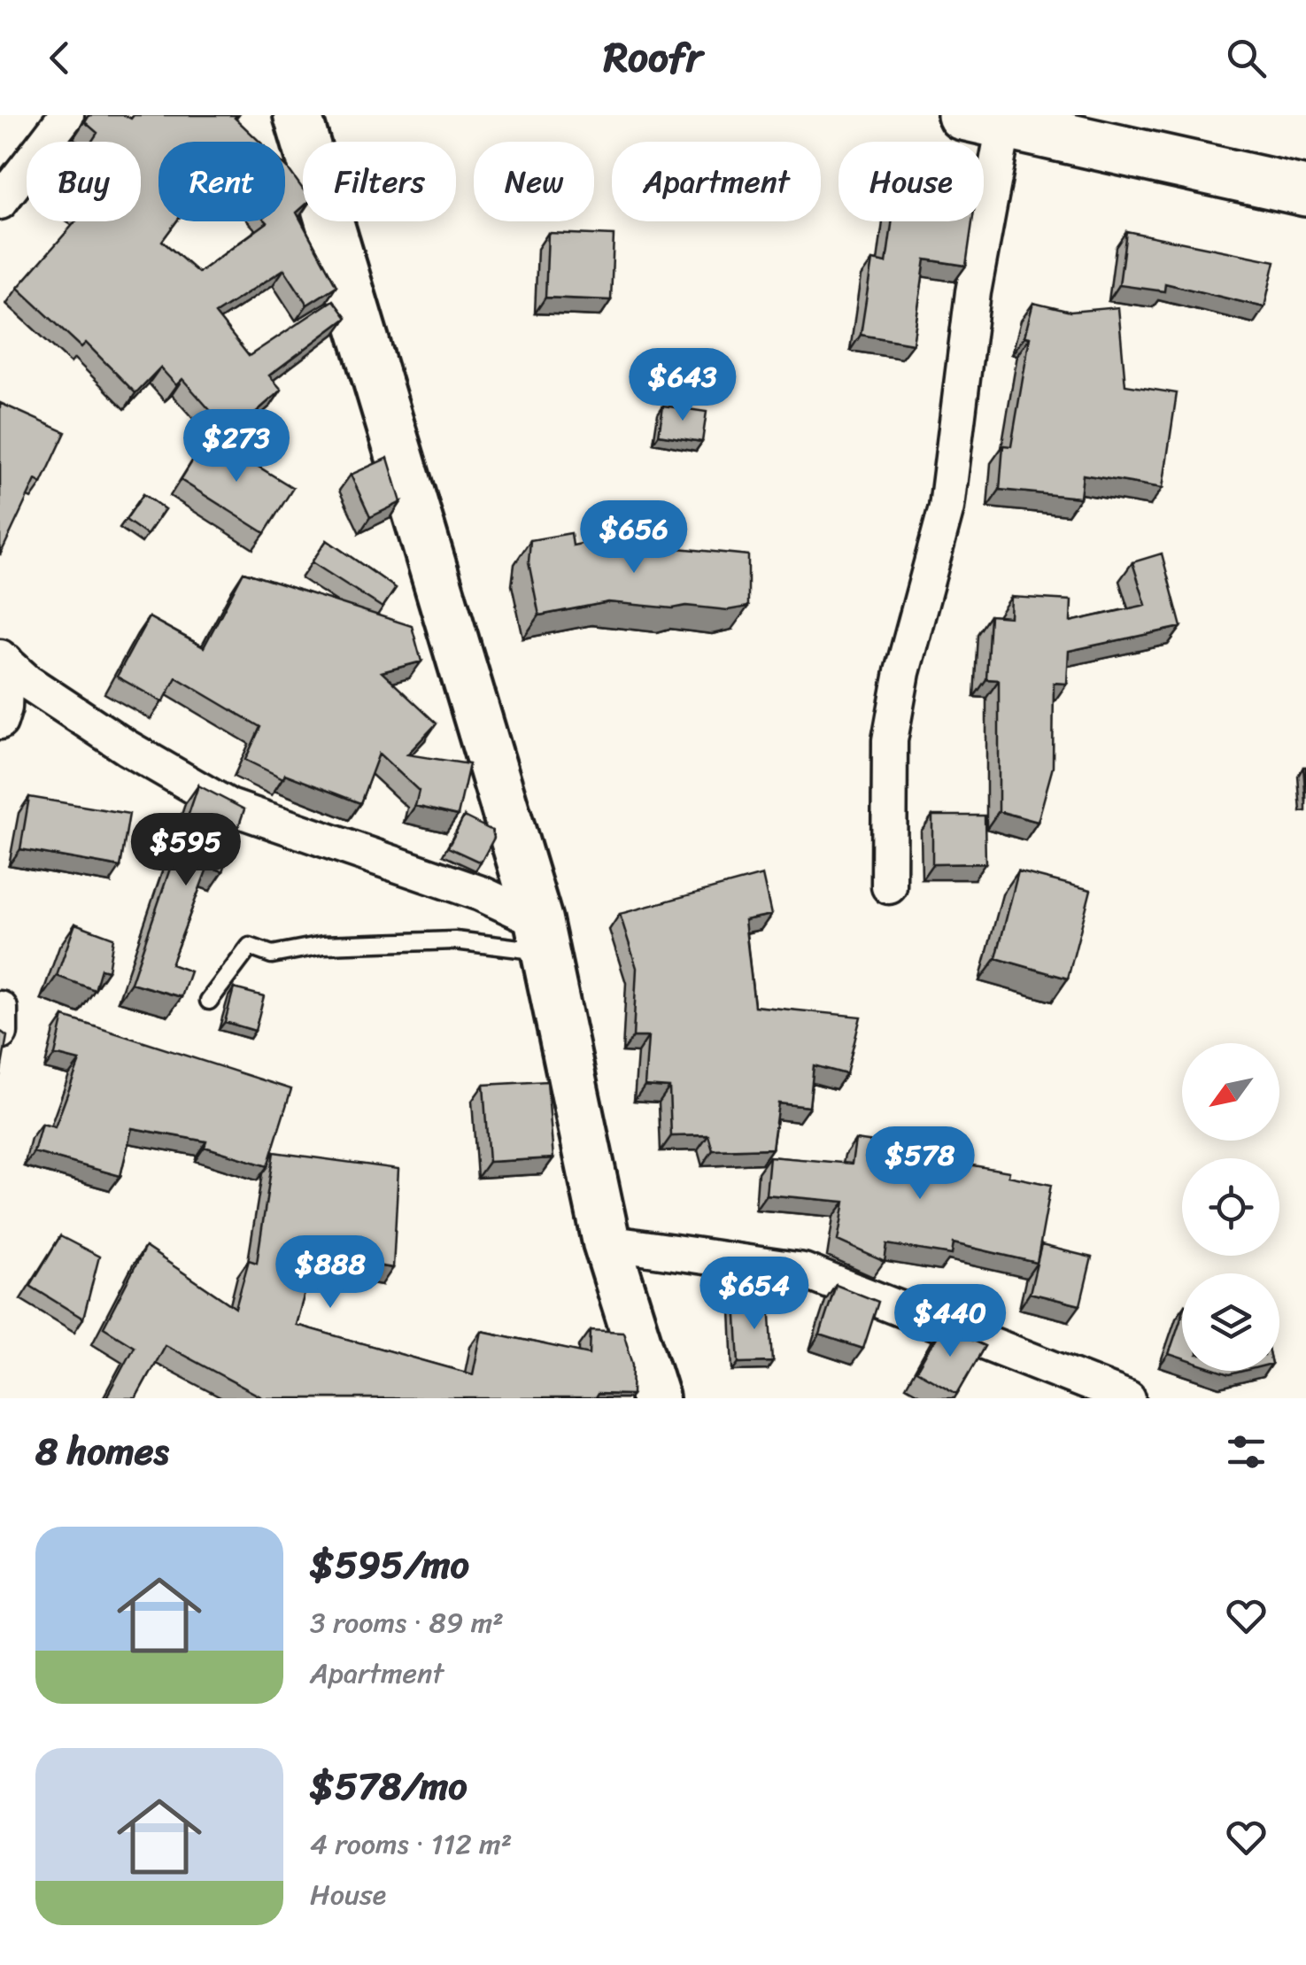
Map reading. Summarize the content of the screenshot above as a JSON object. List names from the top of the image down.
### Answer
{
  "north": "bottom left",
  "page": {
    "header": "Roofr",
    "chip": [
      "Buy",
      "Rent",
      "Filters",
      "New",
      "Apartment",
      "House"
    ],
    "price": [
      "$643",
      "$273",
      "$656",
      "$595",
      "$578",
      "$888",
      "$654",
      "$440"
    ],
    "heading": "8 homes",
    "list": [
      {
        "name": "$595/mo",
        "note": "3 rooms · 89 m² · Apartment"
      },
      {
        "name": "$578/mo",
        "note": "4 rooms · 112 m² · House"
      }
    ]
  }
}
